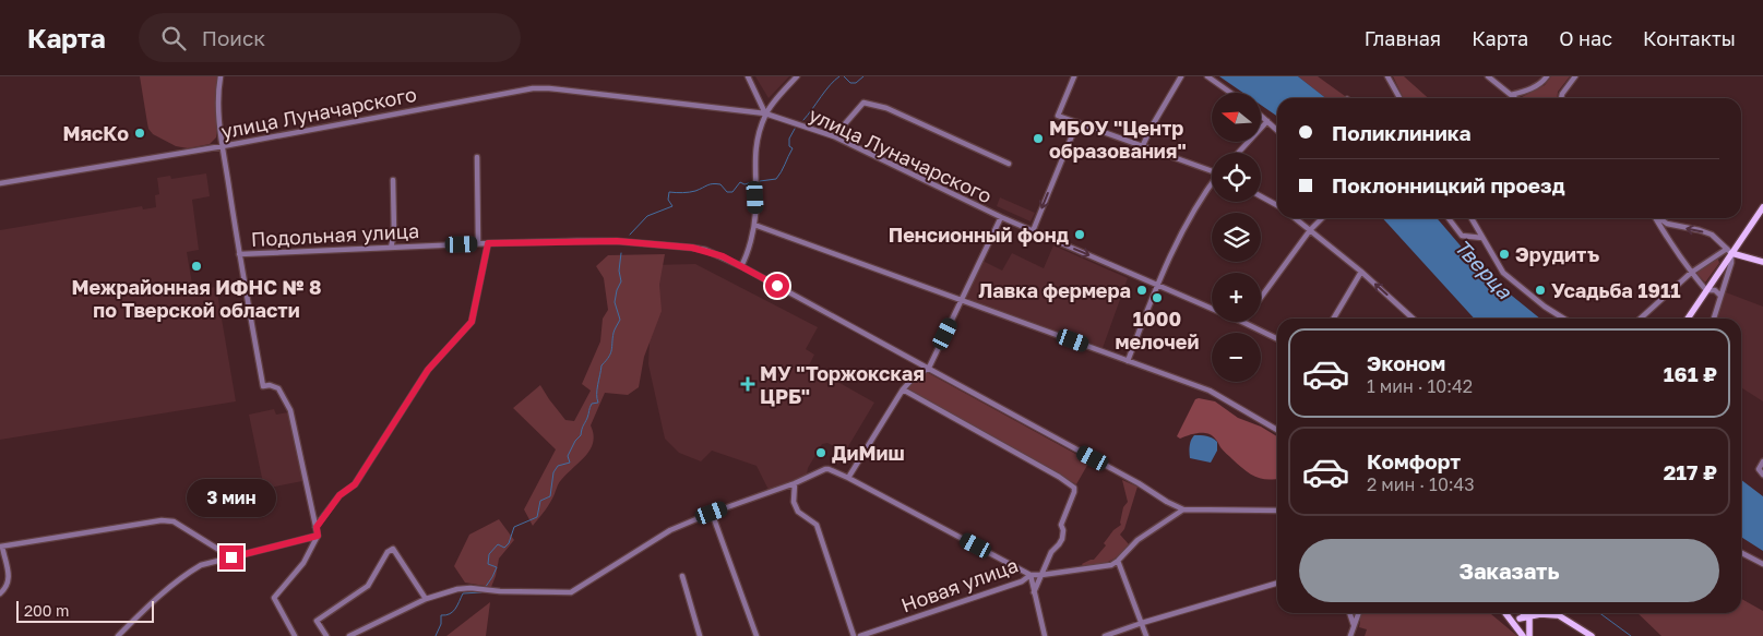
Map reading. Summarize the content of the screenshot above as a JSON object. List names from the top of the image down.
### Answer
{
  "streets": {
    "street": ["улица Луначарского", "Подольная улица", "Новая улица"]
  },
  "water": ["Тверца"],
  "places": {
    "other": [
      "МясКо",
      "МБОУ \"Центр образования\"",
      "Пенсионный фонд",
      "Эрудитъ",
      "Межрайонная ИФНС № 8 по Тверской области",
      "Лавка фермера",
      "Усадьба 1911",
      "1000 мелочей",
      "ДиМиш"
    ],
    "health": ["МУ \"Торжокская ЦРБ\""]
  },
  "scale_bar": "200 m",
  "north": "left",
  "page": {
    "header": "Карта",
    "search": "Поиск",
    "nav": [
      "Главная",
      "Карта",
      "О нас",
      "Контакты"
    ],
    "map_buttons": ["+", "−"],
    "banner": ["Поликлиника", "Поклонницкий проезд"],
    "list": [
      {
        "name": "Эконом",
        "note": "1 мин · 10:42",
        "value": "161 ₽"
      },
      {
        "name": "Комфорт",
        "note": "2 мин · 10:43",
        "value": "217 ₽"
      }
    ],
    "bubble": "3 мин",
    "buttons": "Заказать",
    "scale": "200 m"
  }
}
